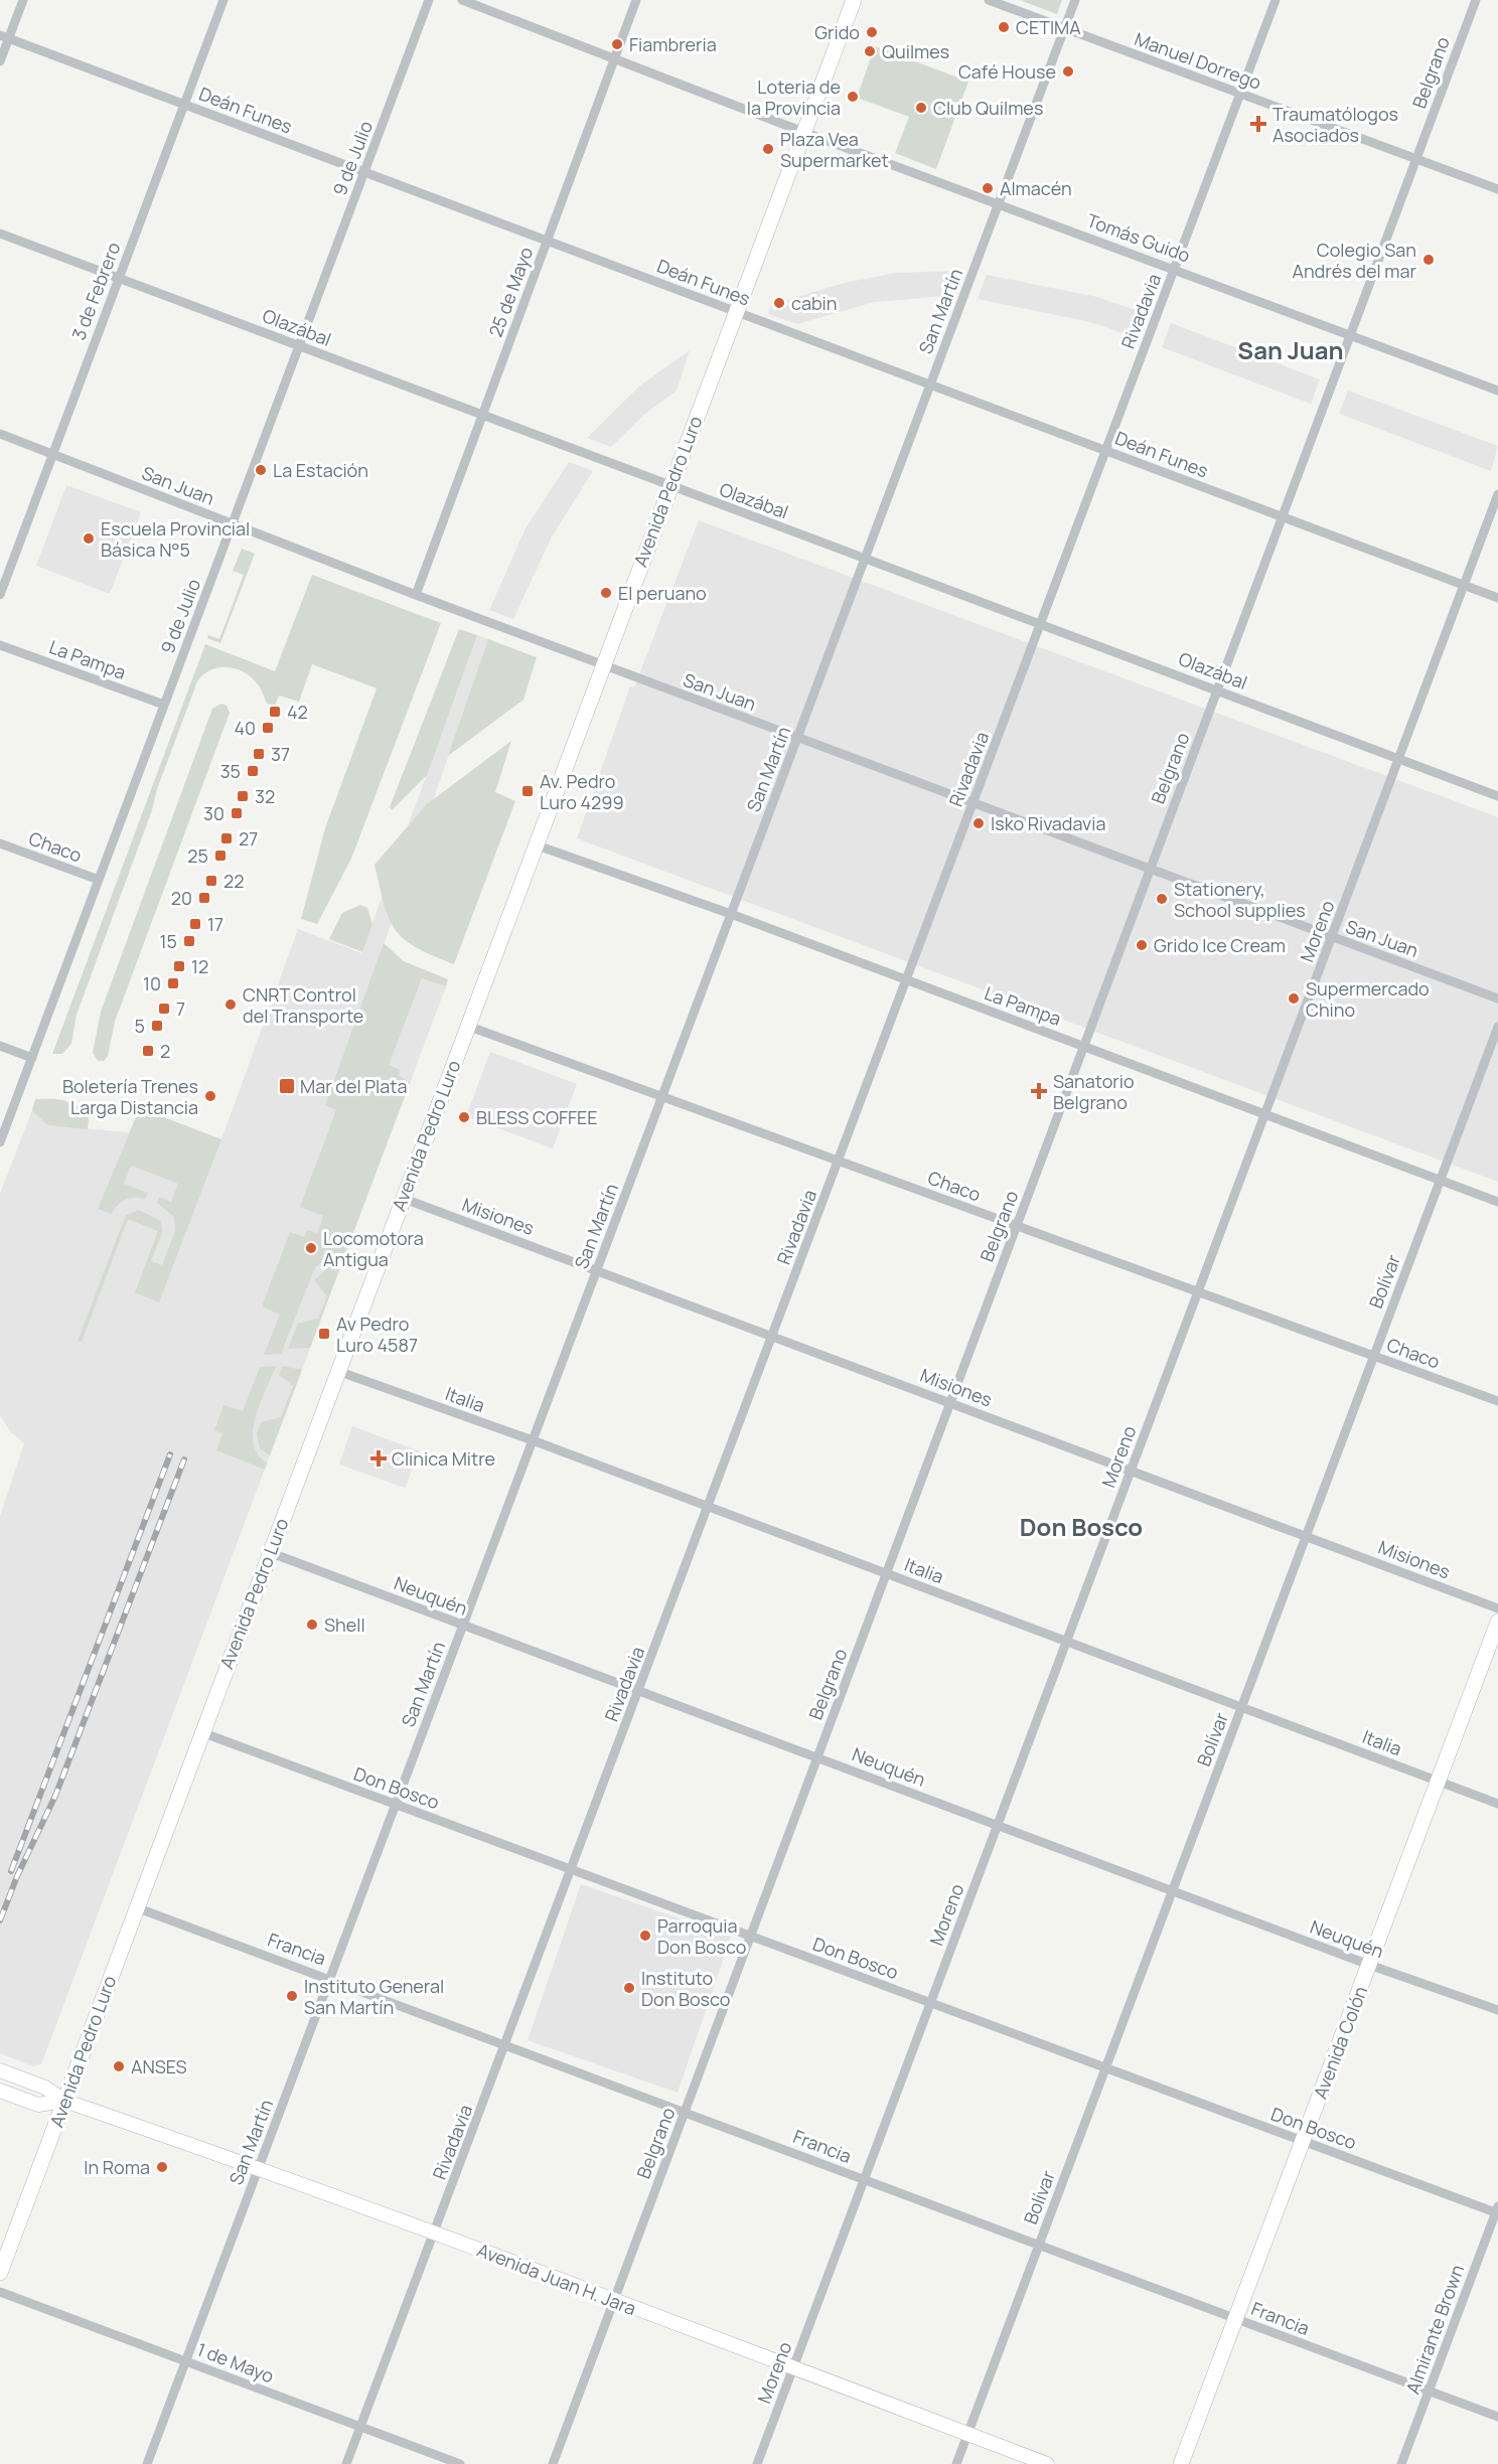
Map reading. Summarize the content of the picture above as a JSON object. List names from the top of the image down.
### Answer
{
  "streets": {
    "main road": ["Avenida Pedro Luro", "Avenida Colón", "Avenida Juan H. Jara"],
    "street": [
      "Manuel Dorrego",
      "Belgrano",
      "Deán Funes",
      "9 de Julio",
      "Tomás Guido",
      "3 de Febrero",
      "25 de Mayo",
      "San Martín",
      "Rivadavia",
      "Olazábal",
      "San Juan",
      "La Pampa",
      "Chaco",
      "Moreno",
      "Misiones",
      "Bolívar",
      "Italia",
      "Neuquén",
      "Don Bosco",
      "Francia",
      "Almirante Brown",
      "1 de Mayo"
    ]
  },
  "crossings": [
    ["Manuel Dorrego", "Belgrano"],
    ["Manuel Dorrego", "San Martín"],
    ["Manuel Dorrego", "Rivadavia"],
    ["Belgrano", "Deán Funes"],
    ["Belgrano", "Tomás Guido"],
    ["Belgrano", "Olazábal"],
    ["Belgrano", "San Juan"],
    ["Belgrano", "La Pampa"],
    ["Belgrano", "Chaco"],
    ["Belgrano", "Misiones"],
    ["Belgrano", "Italia"],
    ["Belgrano", "Neuquén"],
    ["Belgrano", "Don Bosco"],
    ["Belgrano", "Francia"],
    ["Belgrano", "Avenida Juan H. Jara"],
    ["Deán Funes", "9 de Julio"],
    ["Deán Funes", "3 de Febrero"],
    ["Deán Funes", "25 de Mayo"],
    ["Deán Funes", "San Martín"],
    ["Deán Funes", "Rivadavia"],
    ["Deán Funes", "Avenida Pedro Luro"],
    ["Deán Funes", "Moreno"],
    ["9 de Julio", "Olazábal"],
    ["9 de Julio", "San Juan"],
    ["9 de Julio", "La Pampa"],
    ["9 de Julio", "Chaco"],
    ["Tomás Guido", "25 de Mayo"],
    ["Tomás Guido", "San Martín"],
    ["Tomás Guido", "Rivadavia"],
    ["Tomás Guido", "Avenida Pedro Luro"],
    ["3 de Febrero", "Olazábal"],
    ["3 de Febrero", "San Juan"],
    ["25 de Mayo", "Olazábal"],
    ["25 de Mayo", "San Juan"],
    ["San Martín", "Olazábal"],
    ["San Martín", "San Juan"],
    ["San Martín", "La Pampa"],
    ["San Martín", "Chaco"],
    ["San Martín", "Misiones"],
    ["San Martín", "Italia"],
    ["San Martín", "Neuquén"],
    ["San Martín", "Don Bosco"],
    ["San Martín", "Francia"],
    ["San Martín", "Avenida Juan H. Jara"],
    ["San Martín", "1 de Mayo"],
    ["Rivadavia", "Olazábal"],
    ["Rivadavia", "San Juan"],
    ["Rivadavia", "La Pampa"],
    ["Rivadavia", "Chaco"],
    ["Rivadavia", "Misiones"],
    ["Rivadavia", "Italia"],
    ["Rivadavia", "Neuquén"],
    ["Rivadavia", "Don Bosco"],
    ["Rivadavia", "Francia"],
    ["Rivadavia", "Avenida Juan H. Jara"],
    ["Rivadavia", "1 de Mayo"],
    ["Olazábal", "Avenida Pedro Luro"],
    ["Olazábal", "Moreno"],
    ["San Juan", "Avenida Pedro Luro"],
    ["San Juan", "Moreno"],
    ["Avenida Pedro Luro", "La Pampa"],
    ["Avenida Pedro Luro", "Chaco"],
    ["Avenida Pedro Luro", "Misiones"],
    ["Avenida Pedro Luro", "Italia"],
    ["Avenida Pedro Luro", "Neuquén"],
    ["Avenida Pedro Luro", "Don Bosco"],
    ["Avenida Pedro Luro", "Francia"],
    ["Avenida Pedro Luro", "Avenida Juan H. Jara"],
    ["La Pampa", "Moreno"],
    ["La Pampa", "Bolívar"],
    ["Chaco", "Moreno"],
    ["Chaco", "Bolívar"],
    ["Moreno", "Misiones"],
    ["Moreno", "Italia"],
    ["Moreno", "Neuquén"],
    ["Moreno", "Don Bosco"],
    ["Moreno", "Francia"],
    ["Moreno", "Avenida Juan H. Jara"],
    ["Misiones", "Bolívar"],
    ["Bolívar", "Italia"],
    ["Bolívar", "Neuquén"],
    ["Bolívar", "Don Bosco"],
    ["Bolívar", "Francia"],
    ["Bolívar", "Avenida Juan H. Jara"],
    ["Italia", "Avenida Colón"],
    ["Neuquén", "Avenida Colón"],
    ["Don Bosco", "Avenida Colón"],
    ["Don Bosco", "Almirante Brown"],
    ["Francia", "Avenida Colón"],
    ["Francia", "Almirante Brown"]
  ],
  "districts": ["San Juan", "Don Bosco"],
  "places": {
    "other": [
      "CETIMA",
      "Grido",
      "Fiambreria",
      "Quilmes",
      "Café House",
      "Loteria de la Provincia",
      "Club Quilmes",
      "Plaza Vea Supermarket",
      "Almacén",
      "Colegio San Andrés del mar",
      "cabin",
      "La Estación",
      "Escuela Provincial Básica N°5",
      "El peruano",
      "Isko Rivadavia",
      "Stationery, School supplies",
      "Grido Ice Cream",
      "Supermercado Chino",
      "CNRT Control del Transporte",
      "Boletería Trenes Larga Distancia",
      "BLESS COFFEE",
      "Locomotora Antigua",
      "Shell",
      "Parroquia Don Bosco",
      "Instituto Don Bosco",
      "Instituto General San Martín",
      "ANSES",
      "In Roma"
    ],
    "health": ["Traumatólogos Asociados", "Sanatorio Belgrano", "Clinica Mitre"],
    "transit": [
      "42",
      "40",
      "37",
      "35",
      "Av. Pedro Luro 4299",
      "32",
      "30",
      "27",
      "25",
      "22",
      "20",
      "17",
      "15",
      "12",
      "10",
      "7",
      "5",
      "2",
      "Mar del Plata",
      "Av Pedro Luro 4587"
    ]
  }
}
